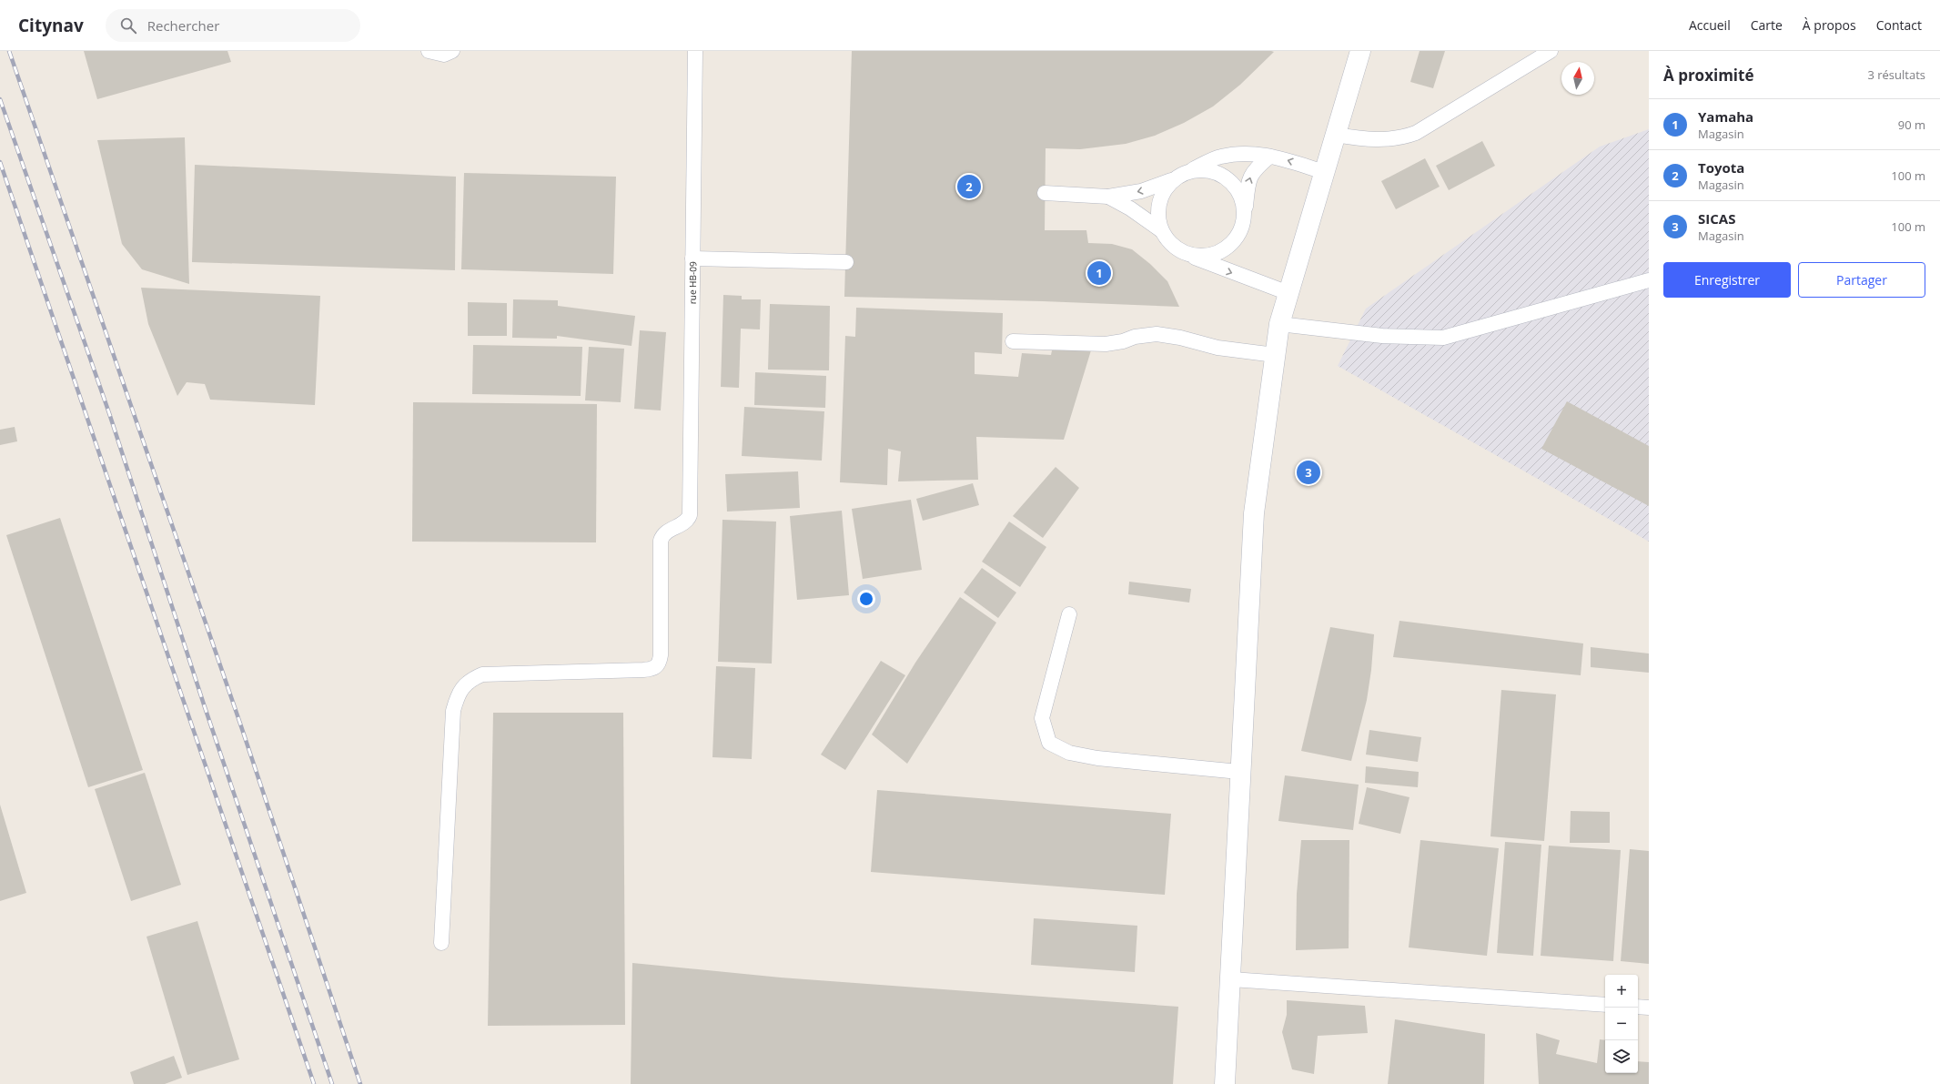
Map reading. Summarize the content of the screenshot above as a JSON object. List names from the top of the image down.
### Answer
{
  "streets": {
    "lane": ["rue HB-09"]
  },
  "north": "top",
  "page": {
    "header": "Citynav",
    "search": "Rechercher",
    "nav": [
      "Accueil",
      "Carte",
      "À propos",
      "Contact"
    ],
    "heading": ["À proximité", "3 résultats"],
    "list": [
      {
        "mark": "1",
        "name": "Yamaha",
        "note": "Magasin",
        "value": "90 m"
      },
      {
        "mark": "2",
        "name": "Toyota",
        "note": "Magasin",
        "value": "100 m"
      },
      {
        "mark": "3",
        "name": "SICAS",
        "note": "Magasin",
        "value": "100 m"
      }
    ],
    "pins": ["2", "1", "3"],
    "buttons": ["Enregistrer", "Partager"],
    "map_buttons": ["+", "−"]
  }
}
